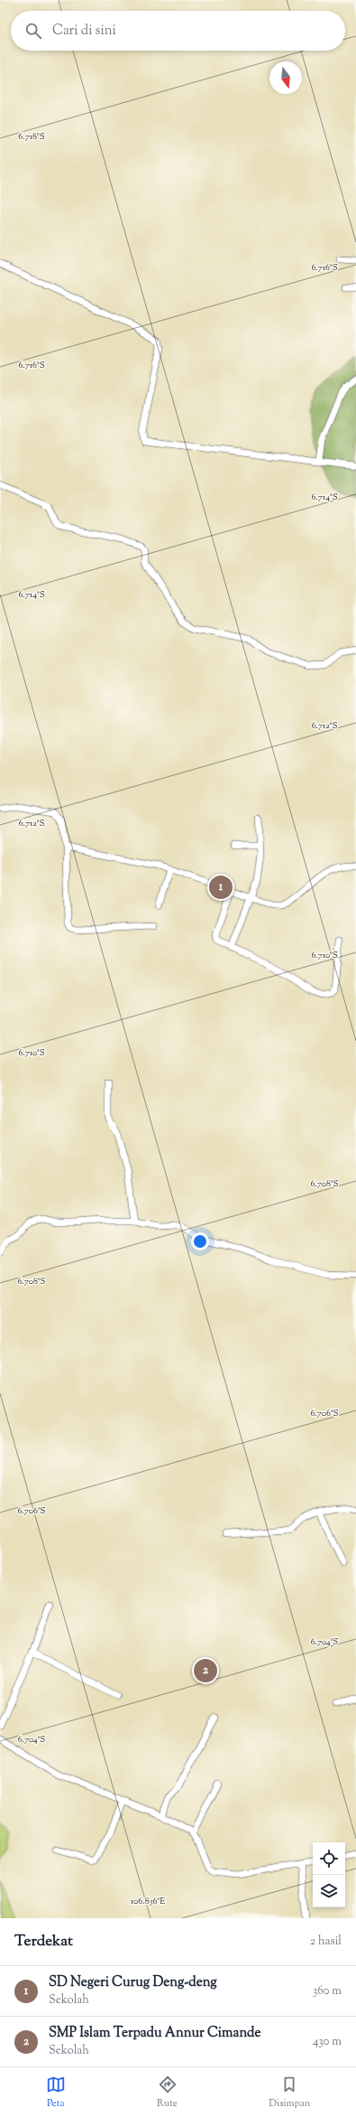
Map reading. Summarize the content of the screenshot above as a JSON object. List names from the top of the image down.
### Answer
{
  "north": "bottom",
  "page": {
    "search": "Cari di sini",
    "pins": ["1", "2"],
    "heading": ["Terdekat", "2 hasil"],
    "list": [
      {
        "mark": "1",
        "name": "SD Negeri Curug Deng-deng",
        "note": "Sekolah",
        "value": "360 m"
      },
      {
        "mark": "2",
        "name": "SMP Islam Terpadu Annur Cimande",
        "note": "Sekolah",
        "value": "430 m"
      }
    ],
    "nav": ["Peta", "Rute", "Disimpan"]
  },
  "coordinates": [
    "6.718°S",
    "6.716°S",
    "6.714°S",
    "6.712°S",
    "6.710°S",
    "6.708°S",
    "6.706°S",
    "6.704°S",
    "106.836°E"
  ]
}
